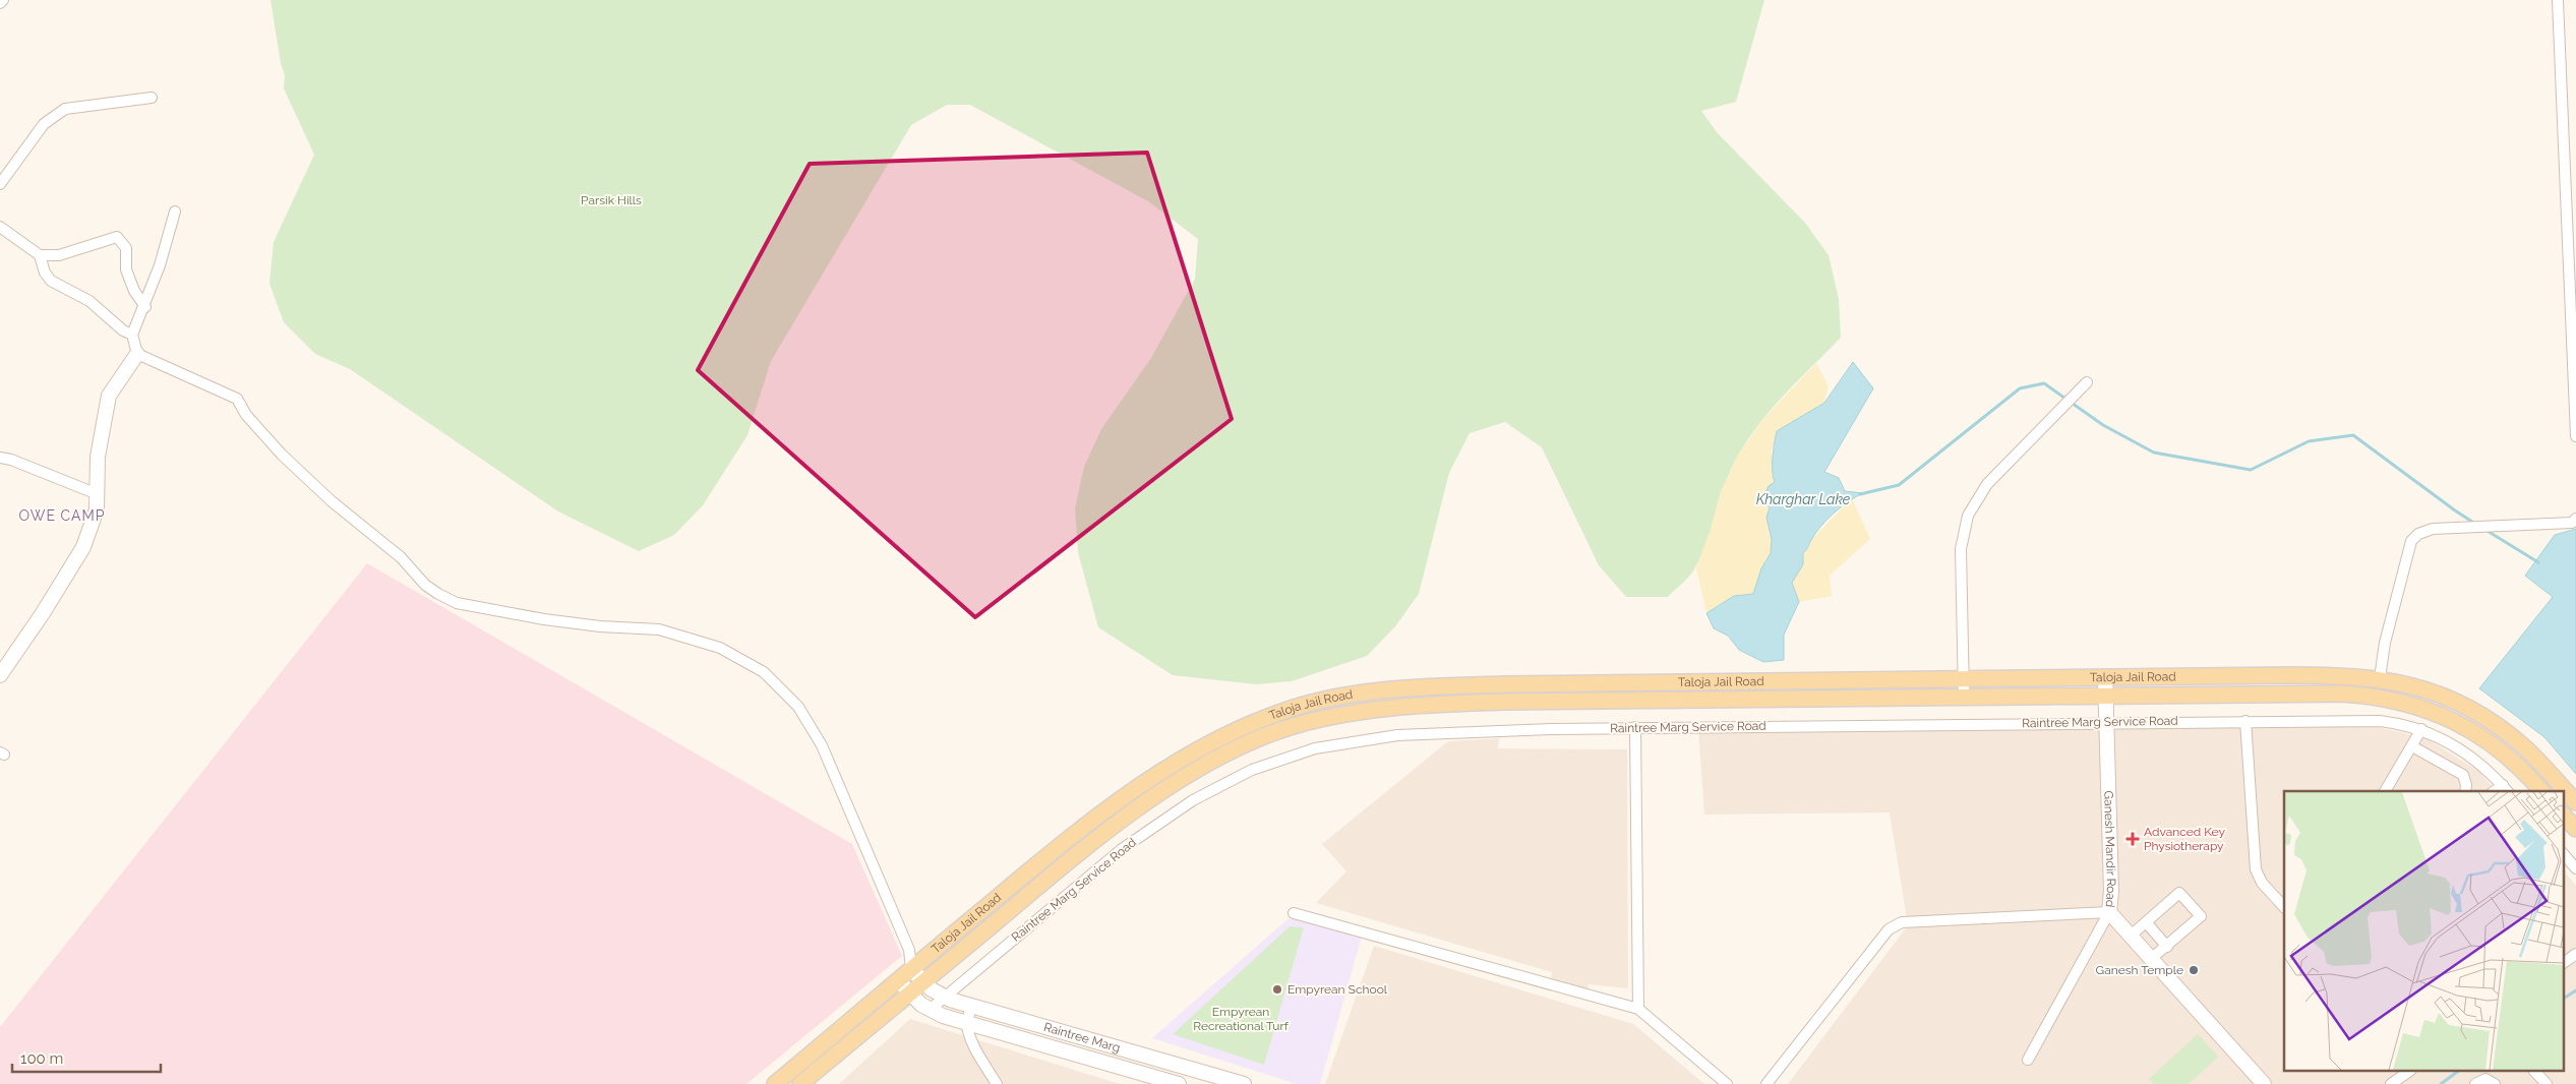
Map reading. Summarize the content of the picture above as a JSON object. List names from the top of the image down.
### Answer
{
  "streets": {
    "main road": ["Taloja Jail Road"],
    "street": ["Raintree Marg Service Road", "Ganesh Mandir Road", "Raintree Marg"]
  },
  "crossings": [
    ["Taloja Jail Road", "Ganesh Mandir Road"],
    ["Taloja Jail Road", "Raintree Marg"],
    ["Raintree Marg Service Road", "Ganesh Mandir Road"],
    ["Raintree Marg Service Road", "Raintree Marg"]
  ],
  "districts": ["OWE CAMP"],
  "water": ["Kharghar Lake"],
  "parks": ["Parsik Hills", "Empyrean Recreational Turf"],
  "places": {
    "health": ["Advanced Key Physiotherapy"],
    "other": ["Ganesh Temple", "Empyrean School"]
  },
  "scale_bar": "100 m"
}
